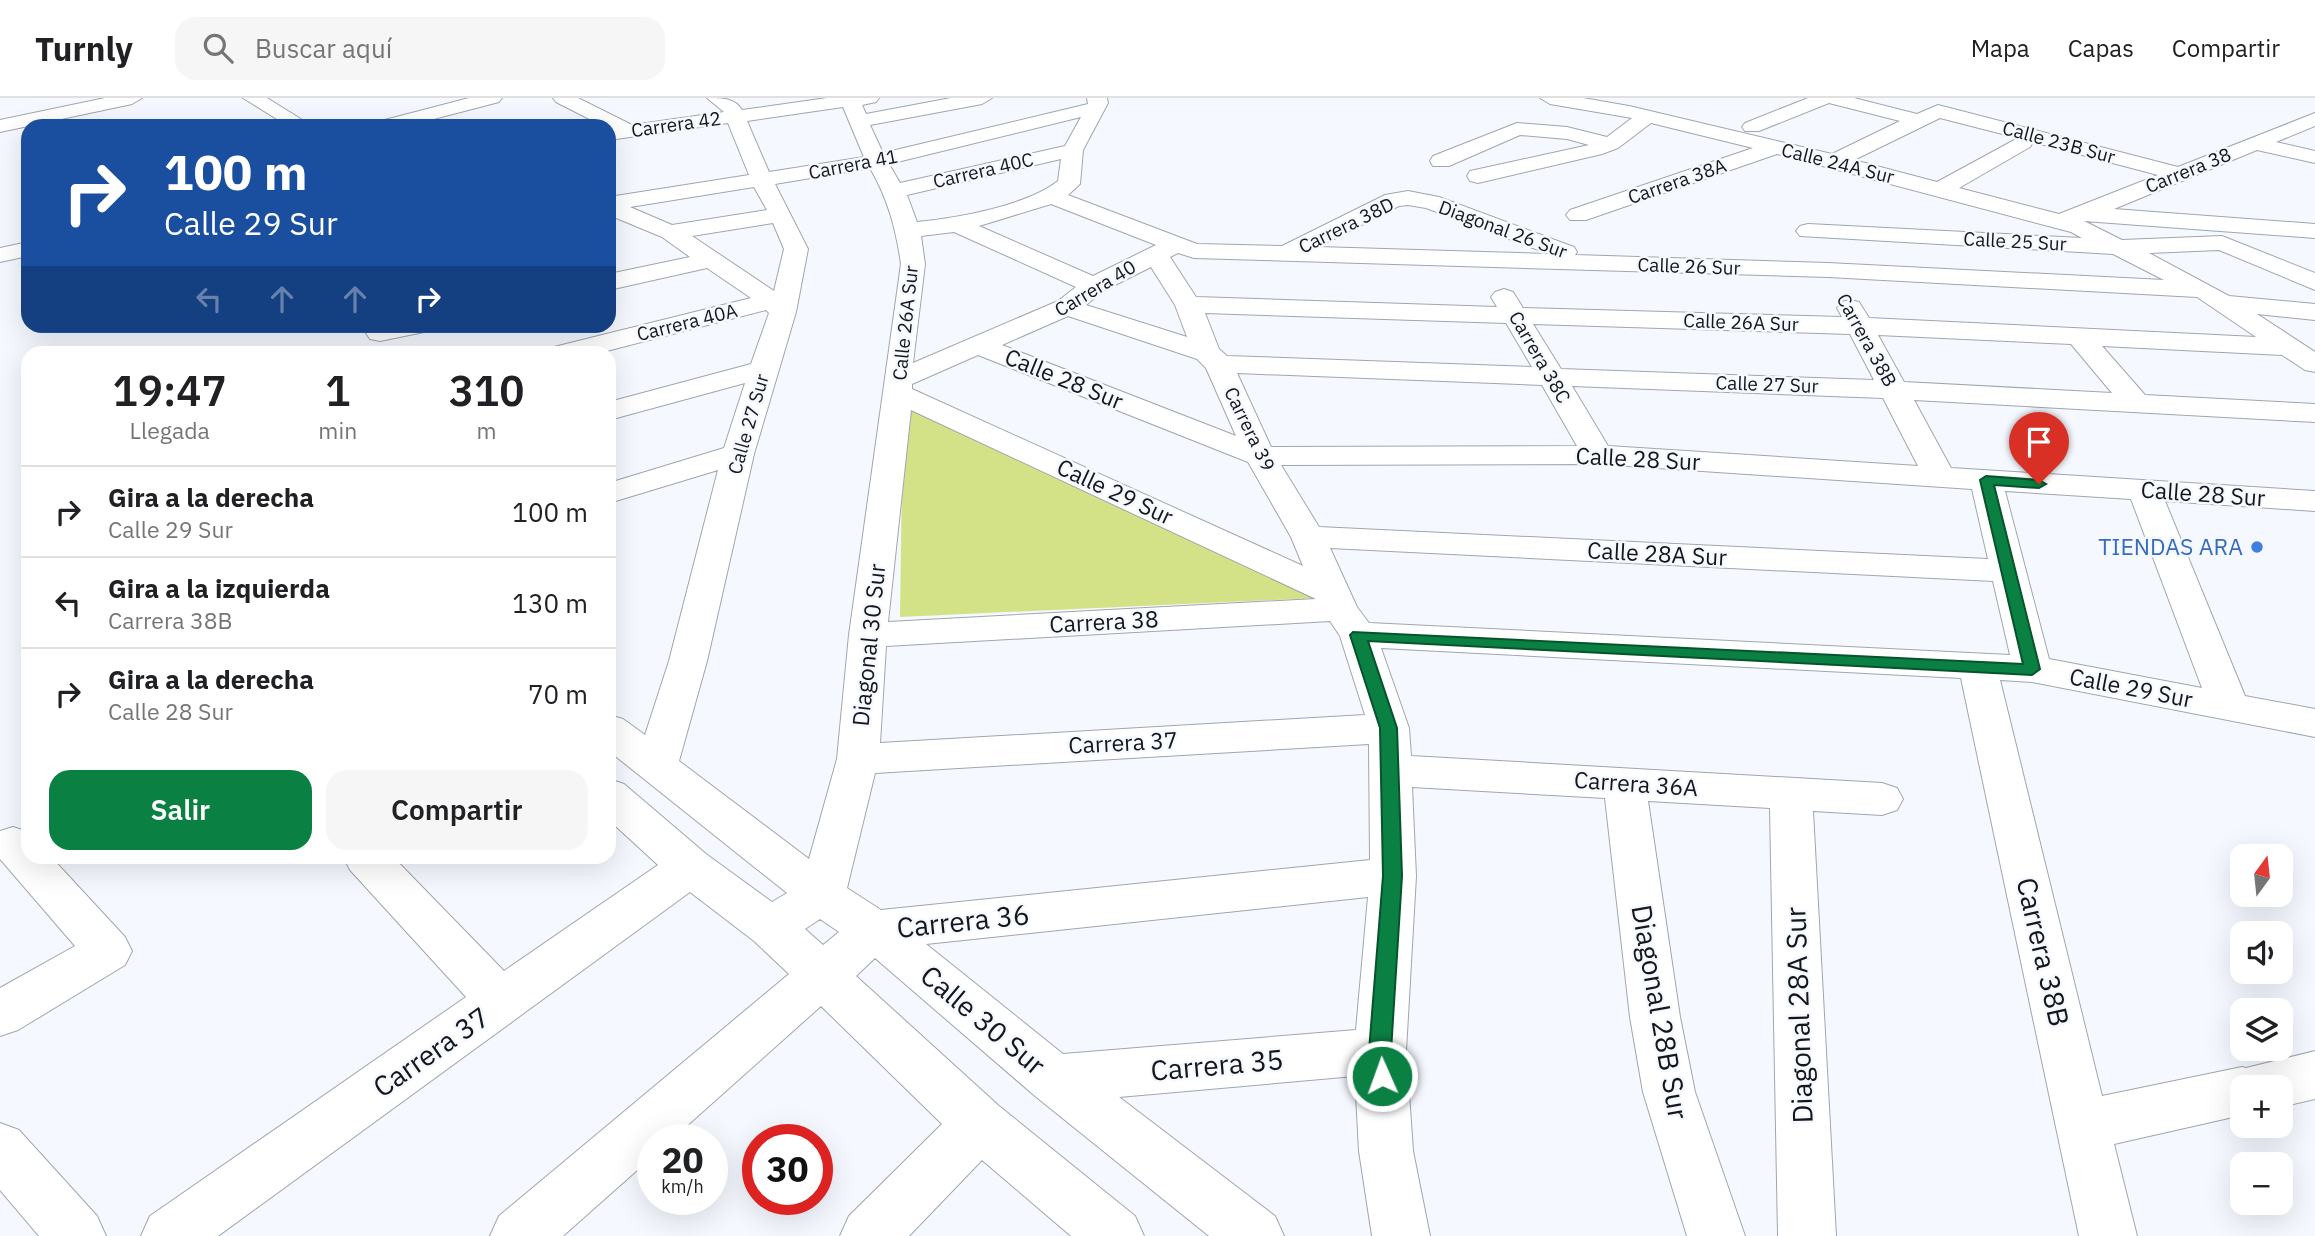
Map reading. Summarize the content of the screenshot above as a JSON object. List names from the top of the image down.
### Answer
{
  "streets": {
    "street": [
      "Carrera 42",
      "Calle 23B Sur",
      "Calle 24A Sur",
      "Carrera 41",
      "Carrera 40C",
      "Carrera 38",
      "Carrera 38A",
      "Carrera 38D",
      "Diagonal 26 Sur",
      "Calle 25 Sur",
      "Calle 26 Sur",
      "Carrera 40",
      "Carrera 40A",
      "Calle 26A Sur",
      "Carrera 38B",
      "Carrera 38C",
      "Calle 28 Sur",
      "Calle 27 Sur",
      "Carrera 39",
      "Calle 29 Sur",
      "Calle 28A Sur",
      "Diagonal 30 Sur",
      "Carrera 37",
      "Carrera 36A",
      "Carrera 36",
      "Diagonal 28B Sur",
      "Diagonal 28A Sur",
      "Calle 30 Sur",
      "Carrera 35"
    ]
  },
  "crossings": [
    ["Carrera 42", "Calle 26A Sur"],
    ["Carrera 42", "Calle 27 Sur"],
    ["Calle 23B Sur", "Carrera 38"],
    ["Calle 24A Sur", "Carrera 38"],
    ["Calle 24A Sur", "Carrera 38A"],
    ["Calle 24A Sur", "Calle 25 Sur"],
    ["Carrera 41", "Calle 26A Sur"],
    ["Carrera 41", "Calle 27 Sur"],
    ["Carrera 40C", "Calle 26A Sur"],
    ["Carrera 38", "Carrera 39"],
    ["Carrera 38", "Calle 29 Sur"],
    ["Carrera 38", "Diagonal 30 Sur"],
    ["Carrera 38D", "Diagonal 26 Sur"],
    ["Carrera 38D", "Calle 26 Sur"],
    ["Diagonal 26 Sur", "Calle 26 Sur"],
    ["Calle 25 Sur", "Carrera 38B"],
    ["Calle 26 Sur", "Carrera 40"],
    ["Calle 26 Sur", "Carrera 38B"],
    ["Calle 26 Sur", "Carrera 38C"],
    ["Calle 26 Sur", "Carrera 39"],
    ["Carrera 40", "Calle 26A Sur"],
    ["Carrera 40", "Calle 28 Sur"],
    ["Carrera 40", "Calle 27 Sur"],
    ["Carrera 40", "Carrera 39"],
    ["Carrera 40", "Calle 29 Sur"],
    ["Carrera 40", "Diagonal 30 Sur"],
    ["Carrera 40A", "Calle 27 Sur"],
    ["Calle 26A Sur", "Carrera 38B"],
    ["Calle 26A Sur", "Carrera 38C"],
    ["Calle 26A Sur", "Carrera 39"],
    ["Calle 26A Sur", "Calle 29 Sur"],
    ["Calle 26A Sur", "Diagonal 30 Sur"],
    ["Carrera 38B", "Calle 28 Sur"],
    ["Carrera 38B", "Calle 27 Sur"],
    ["Carrera 38B", "Calle 29 Sur"],
    ["Carrera 38C", "Calle 28 Sur"],
    ["Carrera 38C", "Calle 27 Sur"],
    ["Calle 28 Sur", "Carrera 39"],
    ["Calle 27 Sur", "Carrera 39"],
    ["Calle 27 Sur", "Calle 30 Sur"],
    ["Carrera 39", "Calle 29 Sur"],
    ["Carrera 39", "Calle 28A Sur"],
    ["Carrera 39", "Carrera 37"],
    ["Carrera 39", "Carrera 36A"],
    ["Carrera 39", "Carrera 36"],
    ["Carrera 39", "Carrera 35"],
    ["Calle 29 Sur", "Diagonal 30 Sur"],
    ["Diagonal 30 Sur", "Carrera 37"],
    ["Diagonal 30 Sur", "Calle 30 Sur"],
    ["Carrera 37", "Carrera 36A"],
    ["Carrera 36A", "Diagonal 28B Sur"],
    ["Carrera 36A", "Diagonal 28A Sur"],
    ["Carrera 36", "Calle 30 Sur"],
    ["Calle 30 Sur", "Carrera 35"]
  ],
  "places": ["TIENDAS ARA"],
  "north": "top",
  "page": {
    "header": "Turnly",
    "search": "Buscar aquí",
    "nav": ["Mapa", "Capas", "Compartir"],
    "turn": ["100 m", "Calle 29 Sur"],
    "eta": [
      "19:47",
      "Llegada",
      "1",
      "min",
      "310",
      "m"
    ],
    "list": [
      {
        "name": "Gira a la derecha",
        "note": "Calle 29 Sur",
        "value": "100 m"
      },
      {
        "name": "Gira a la izquierda",
        "note": "Carrera 38B",
        "value": "130 m"
      },
      {
        "name": "Gira a la derecha",
        "note": "Calle 28 Sur",
        "value": "70 m"
      }
    ],
    "buttons": ["Salir", "Compartir"],
    "map_buttons": ["+", "−"],
    "speed": "20 km/h",
    "limit": "30"
  }
}
